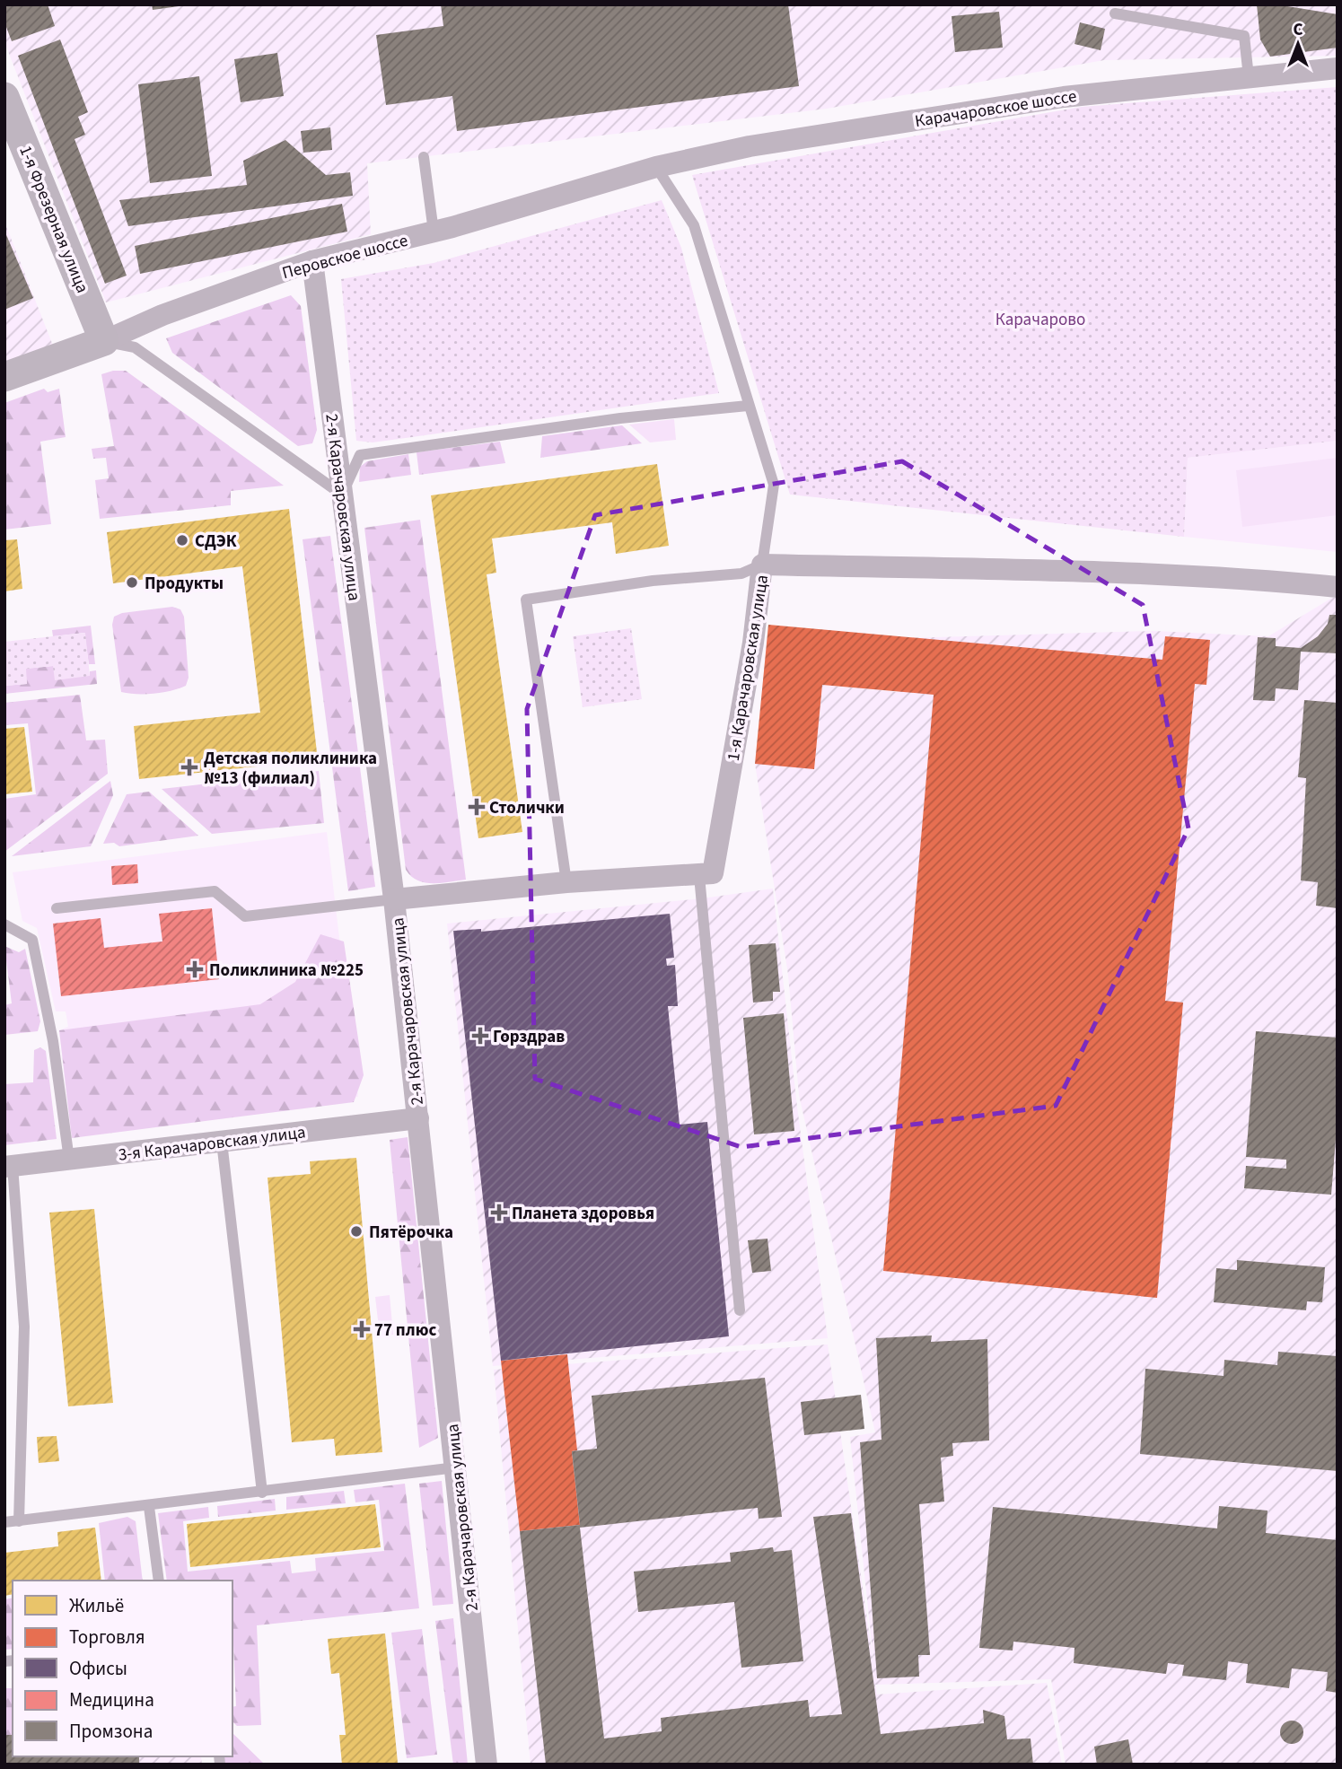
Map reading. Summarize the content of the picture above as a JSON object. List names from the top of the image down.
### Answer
{
  "streets": {
    "street": [
      "Карачаровское шоссе",
      "1-я Фрезерная улица",
      "Перовское шоссе",
      "2-я Карачаровская улица",
      "1-я Карачаровская улица",
      "3-я Карачаровская улица"
    ]
  },
  "crossings": [
    ["Карачаровское шоссе", "Перовское шоссе"],
    ["1-я Фрезерная улица", "Перовское шоссе"],
    ["Перовское шоссе", "2-я Карачаровская улица"],
    ["2-я Карачаровская улица", "3-я Карачаровская улица"]
  ],
  "parks": ["Карачарово"],
  "places": {
    "other": ["СДЭК", "Продукты", "Пятёрочка"],
    "health": [
      "Детская поликлиника №13 (филиал)",
      "Столички",
      "Поликлиника №225",
      "Горздрав",
      "Планета здоровья",
      "77 плюс"
    ]
  },
  "legend": [
    "Жильё",
    "Торговля",
    "Офисы",
    "Медицина",
    "Промзона"
  ],
  "north": "top"
}
